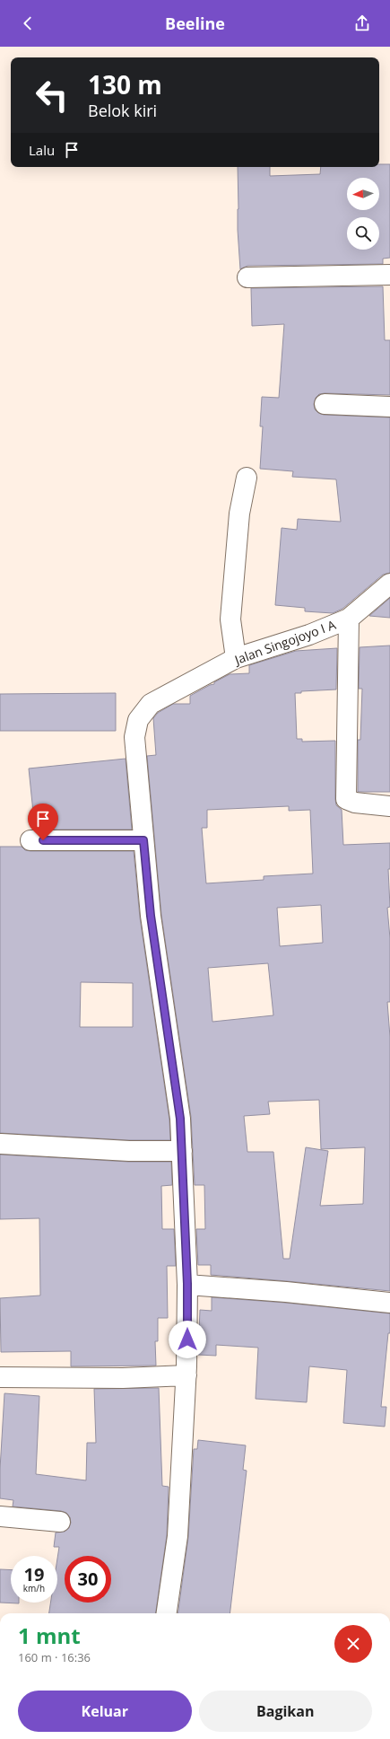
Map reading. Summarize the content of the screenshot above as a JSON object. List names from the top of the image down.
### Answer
{
  "streets": {
    "street": ["Jalan Singojoyo I A"]
  },
  "north": "left",
  "page": {
    "header": "Beeline",
    "turn": ["130 m", "Belok kiri"],
    "then": "Lalu",
    "speed": "19 km/h",
    "limit": "30",
    "heading": ["1 mnt", "160 m · 16:36"],
    "buttons": ["Keluar", "Bagikan"]
  }
}
